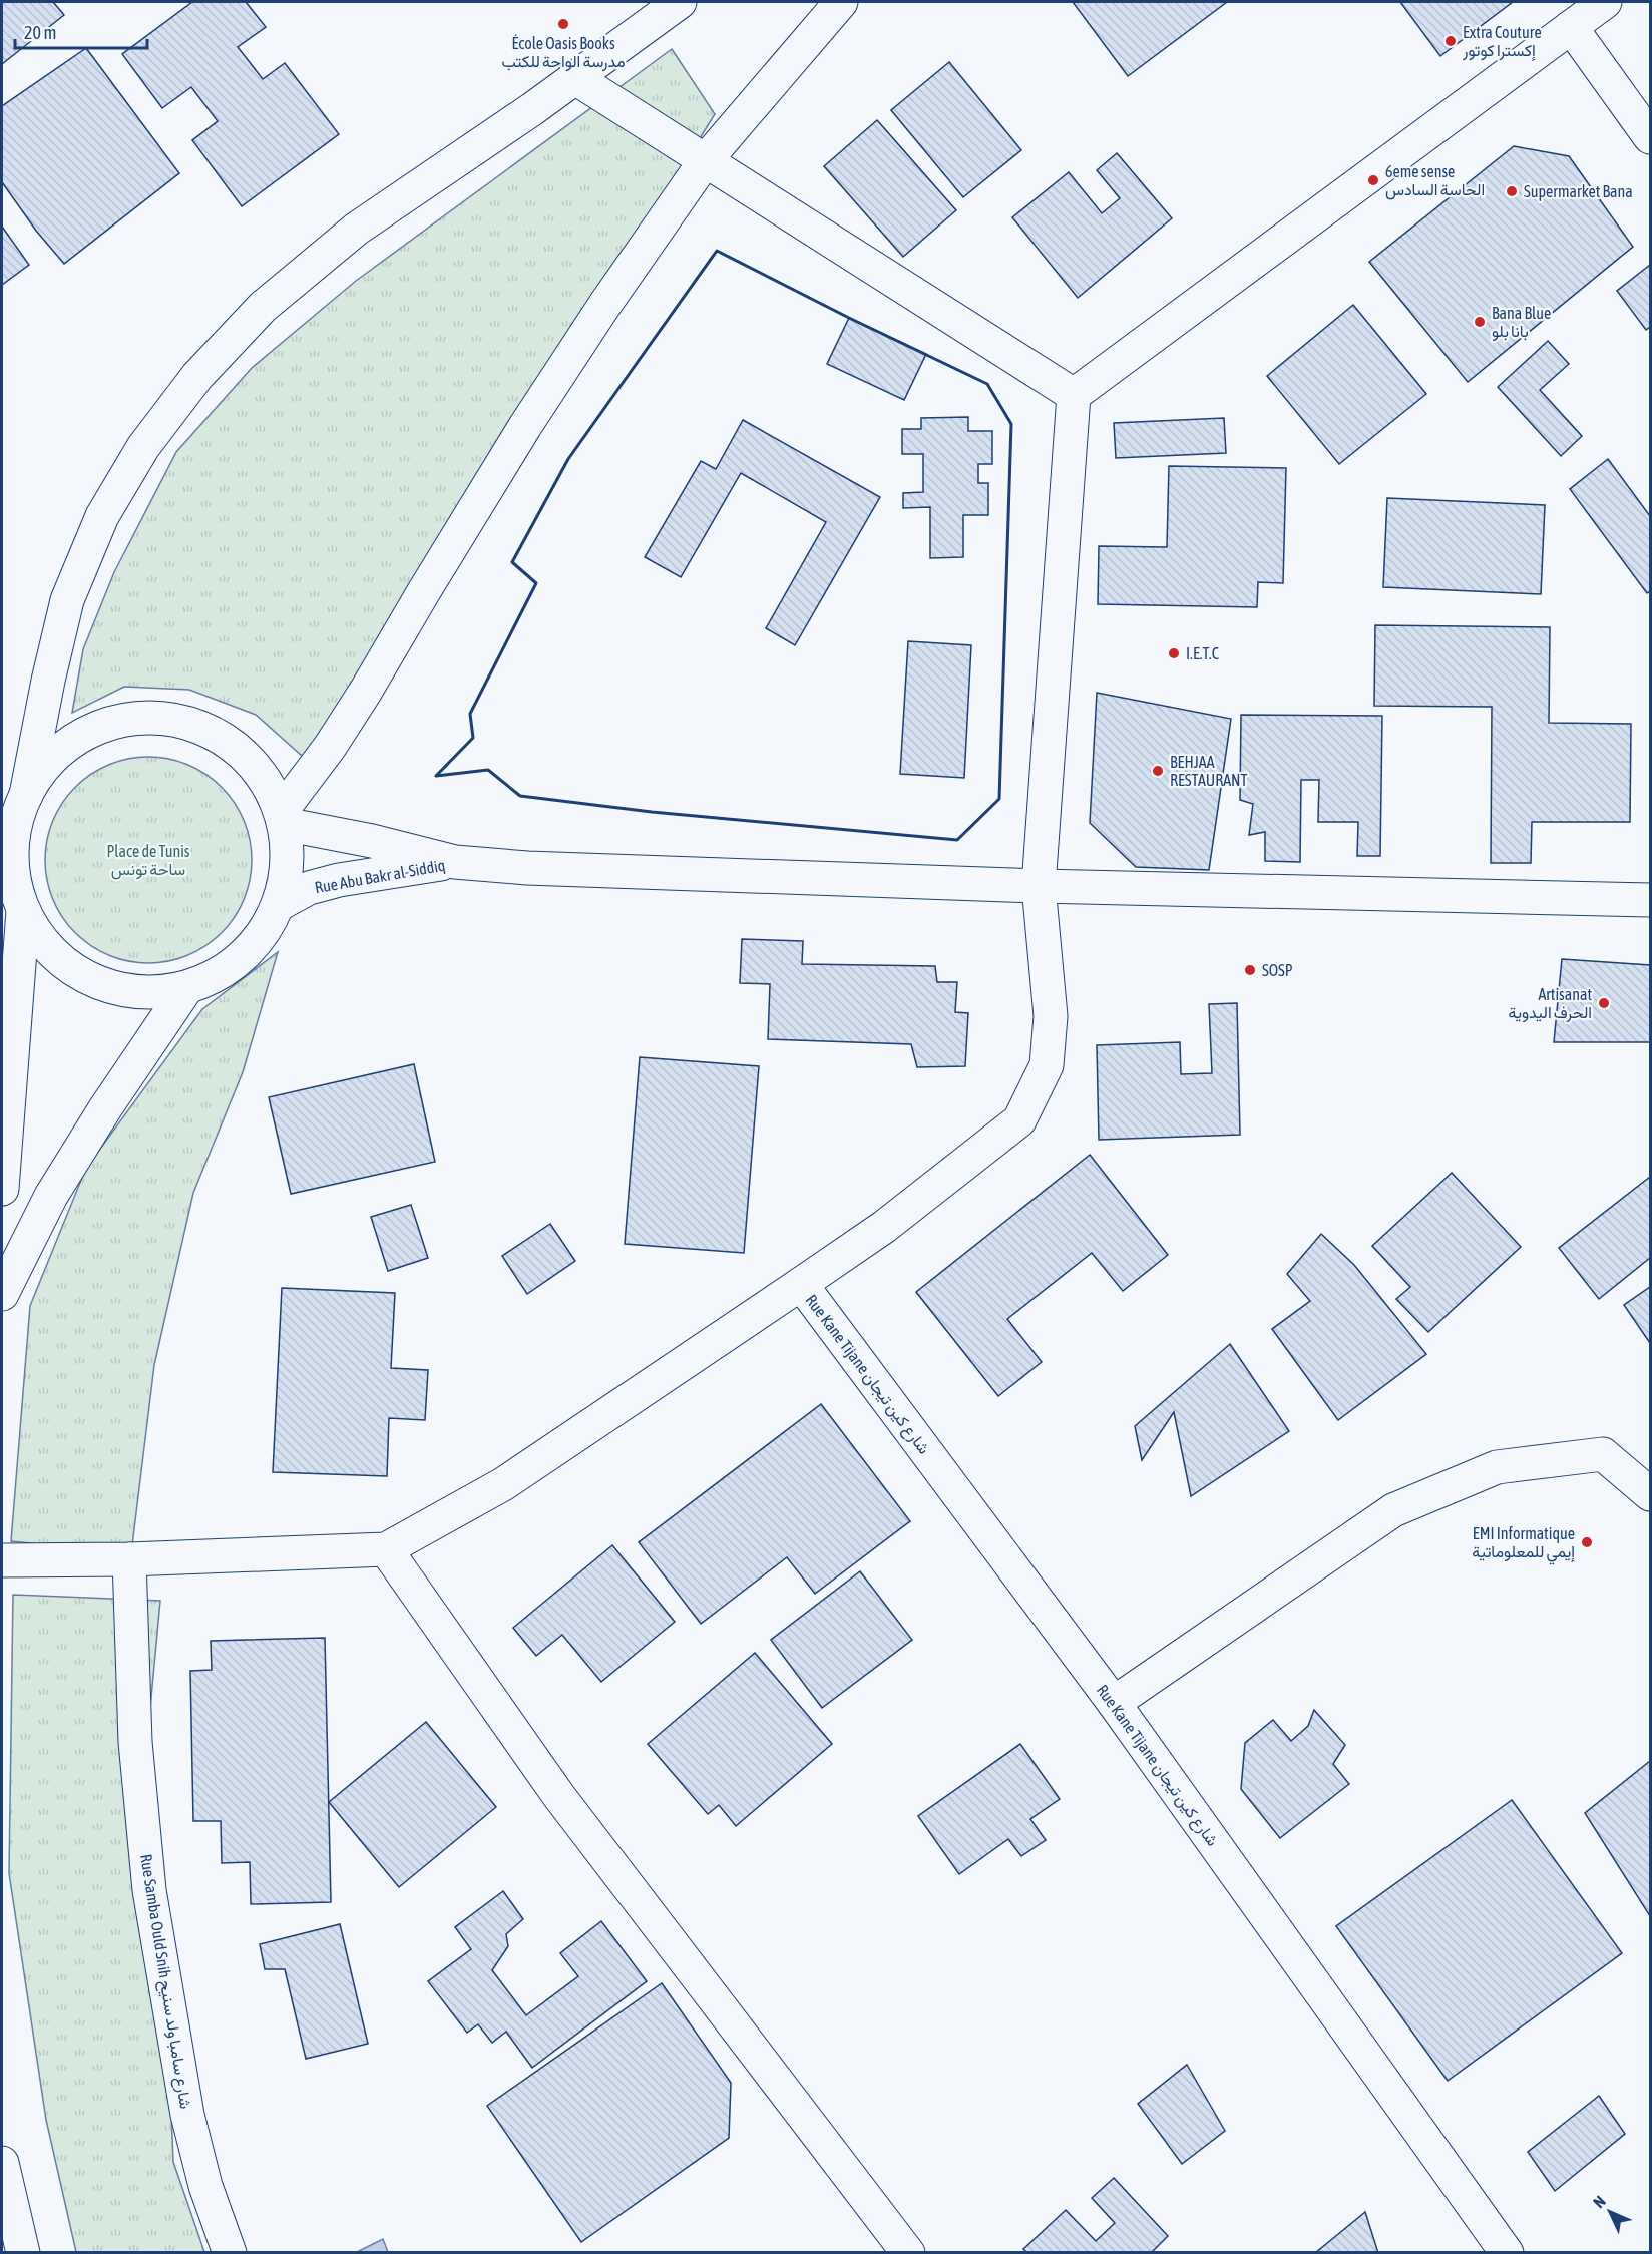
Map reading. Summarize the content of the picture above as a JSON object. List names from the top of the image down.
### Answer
{
  "streets": {
    "street": ["Rue Abu Bakr al-Siddiq", "Rue Kane Tijane شارع كين تيجان", "Rue Samba Ould Snih شارع سامبا ولد سنيح"]
  },
  "parks": ["Place de Tunis ساحة تونس"],
  "places": [
    "École Oasis Books مدرسة الواحة للكتب",
    "Extra Couture إكسترا كوتور",
    "6eme sense الحاسة السادس",
    "Supermarket Bana",
    "Bana Blue بانا بلو",
    "I.E.T.C",
    "BEHJAA RESTAURANT",
    "SOSP",
    "Artisanat الحرف اليدوية",
    "EMI Informatique إيمي للمعلوماتية"
  ],
  "scale_bar": "20 m",
  "north": "top left"
}
